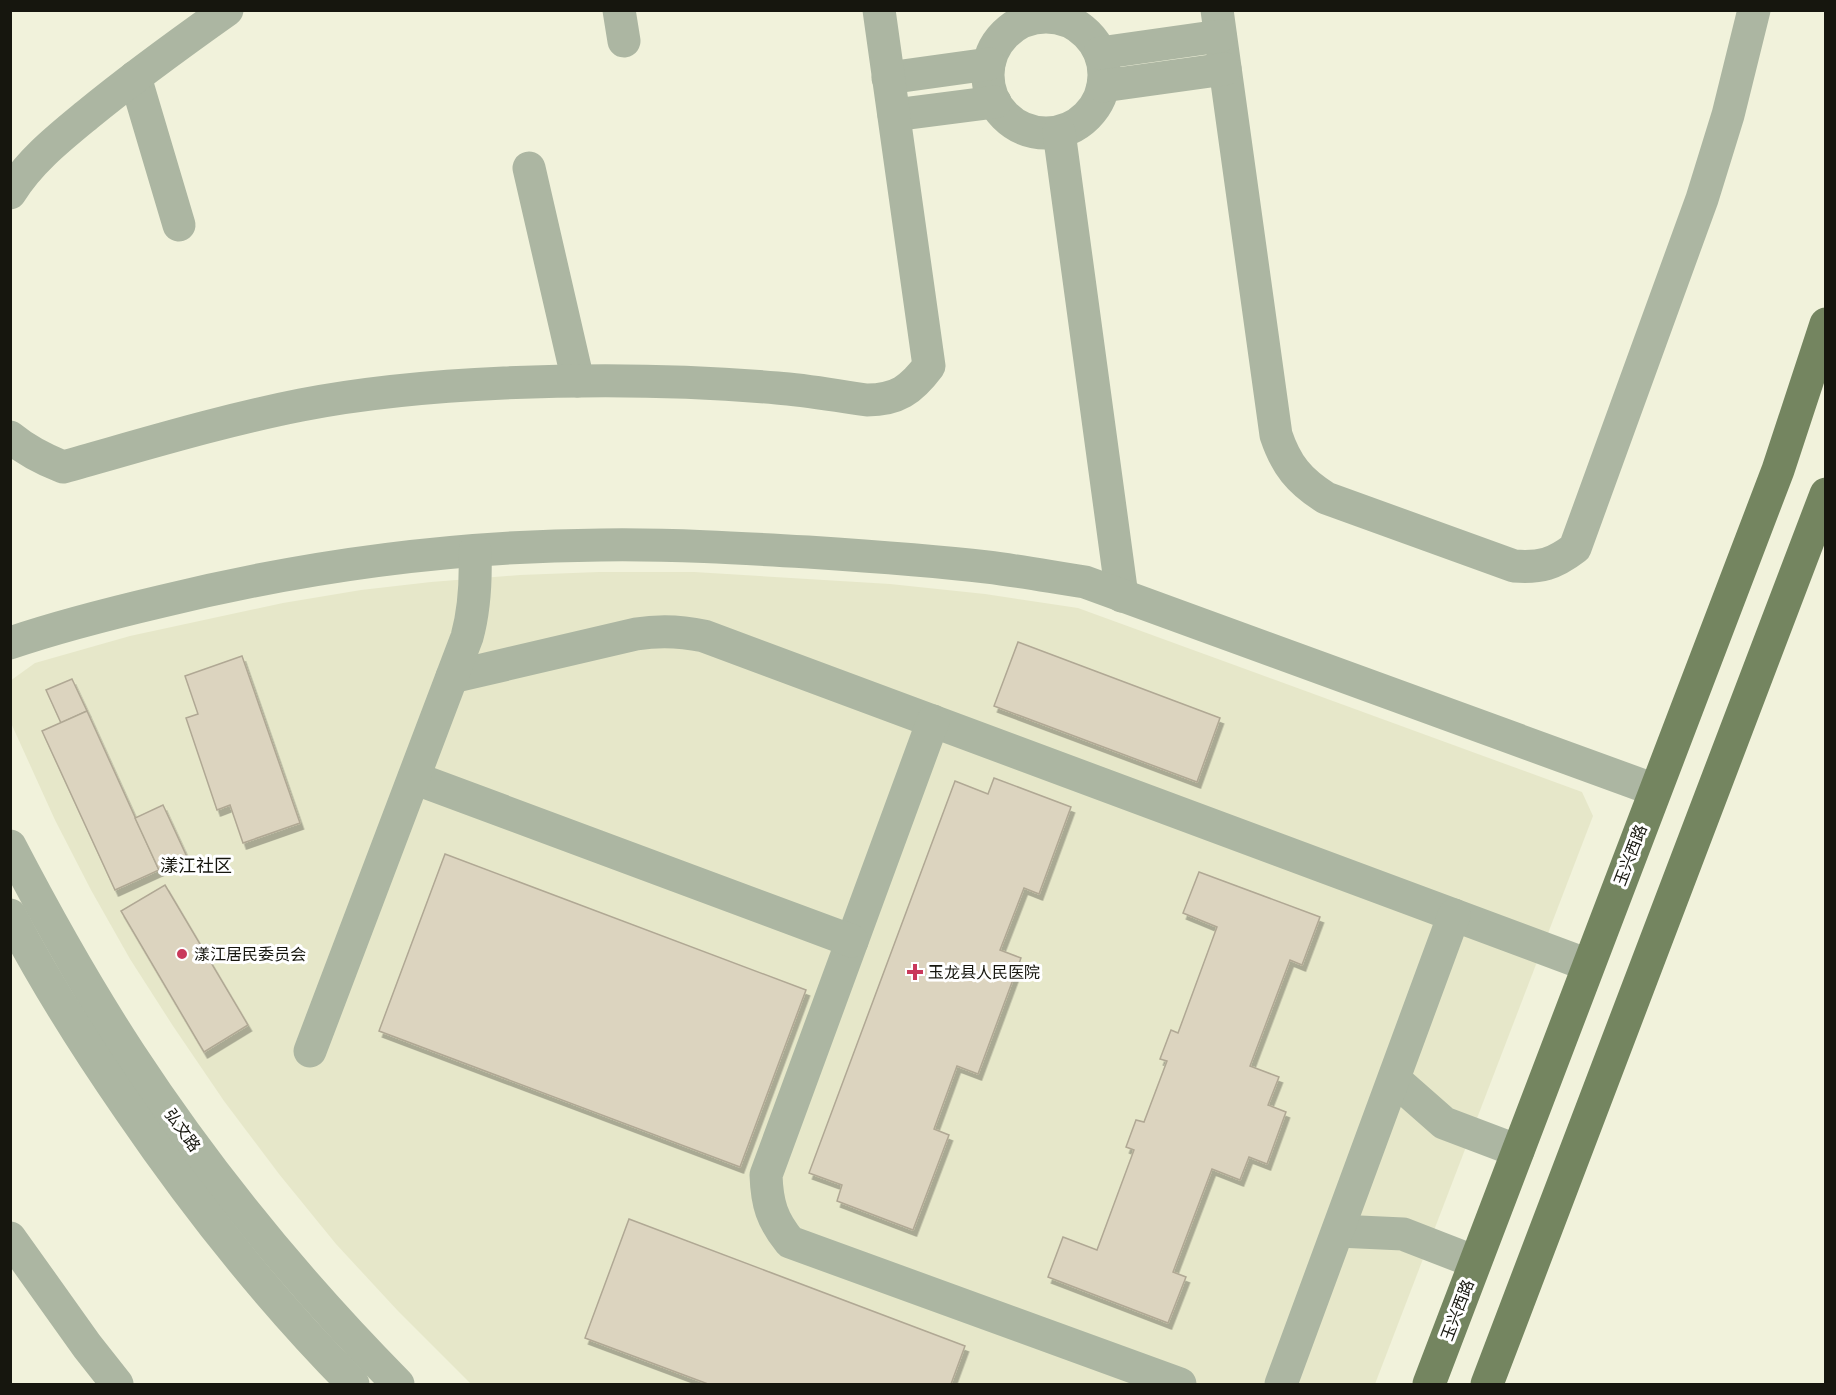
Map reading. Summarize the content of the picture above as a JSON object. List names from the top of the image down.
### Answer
{
  "streets": {
    "main road": ["玉兴西路"],
    "street": ["弘文路"]
  },
  "districts": ["漾江社区"],
  "places": {
    "other": ["漾江居民委员会"],
    "health": ["玉龙县人民医院"]
  }
}
